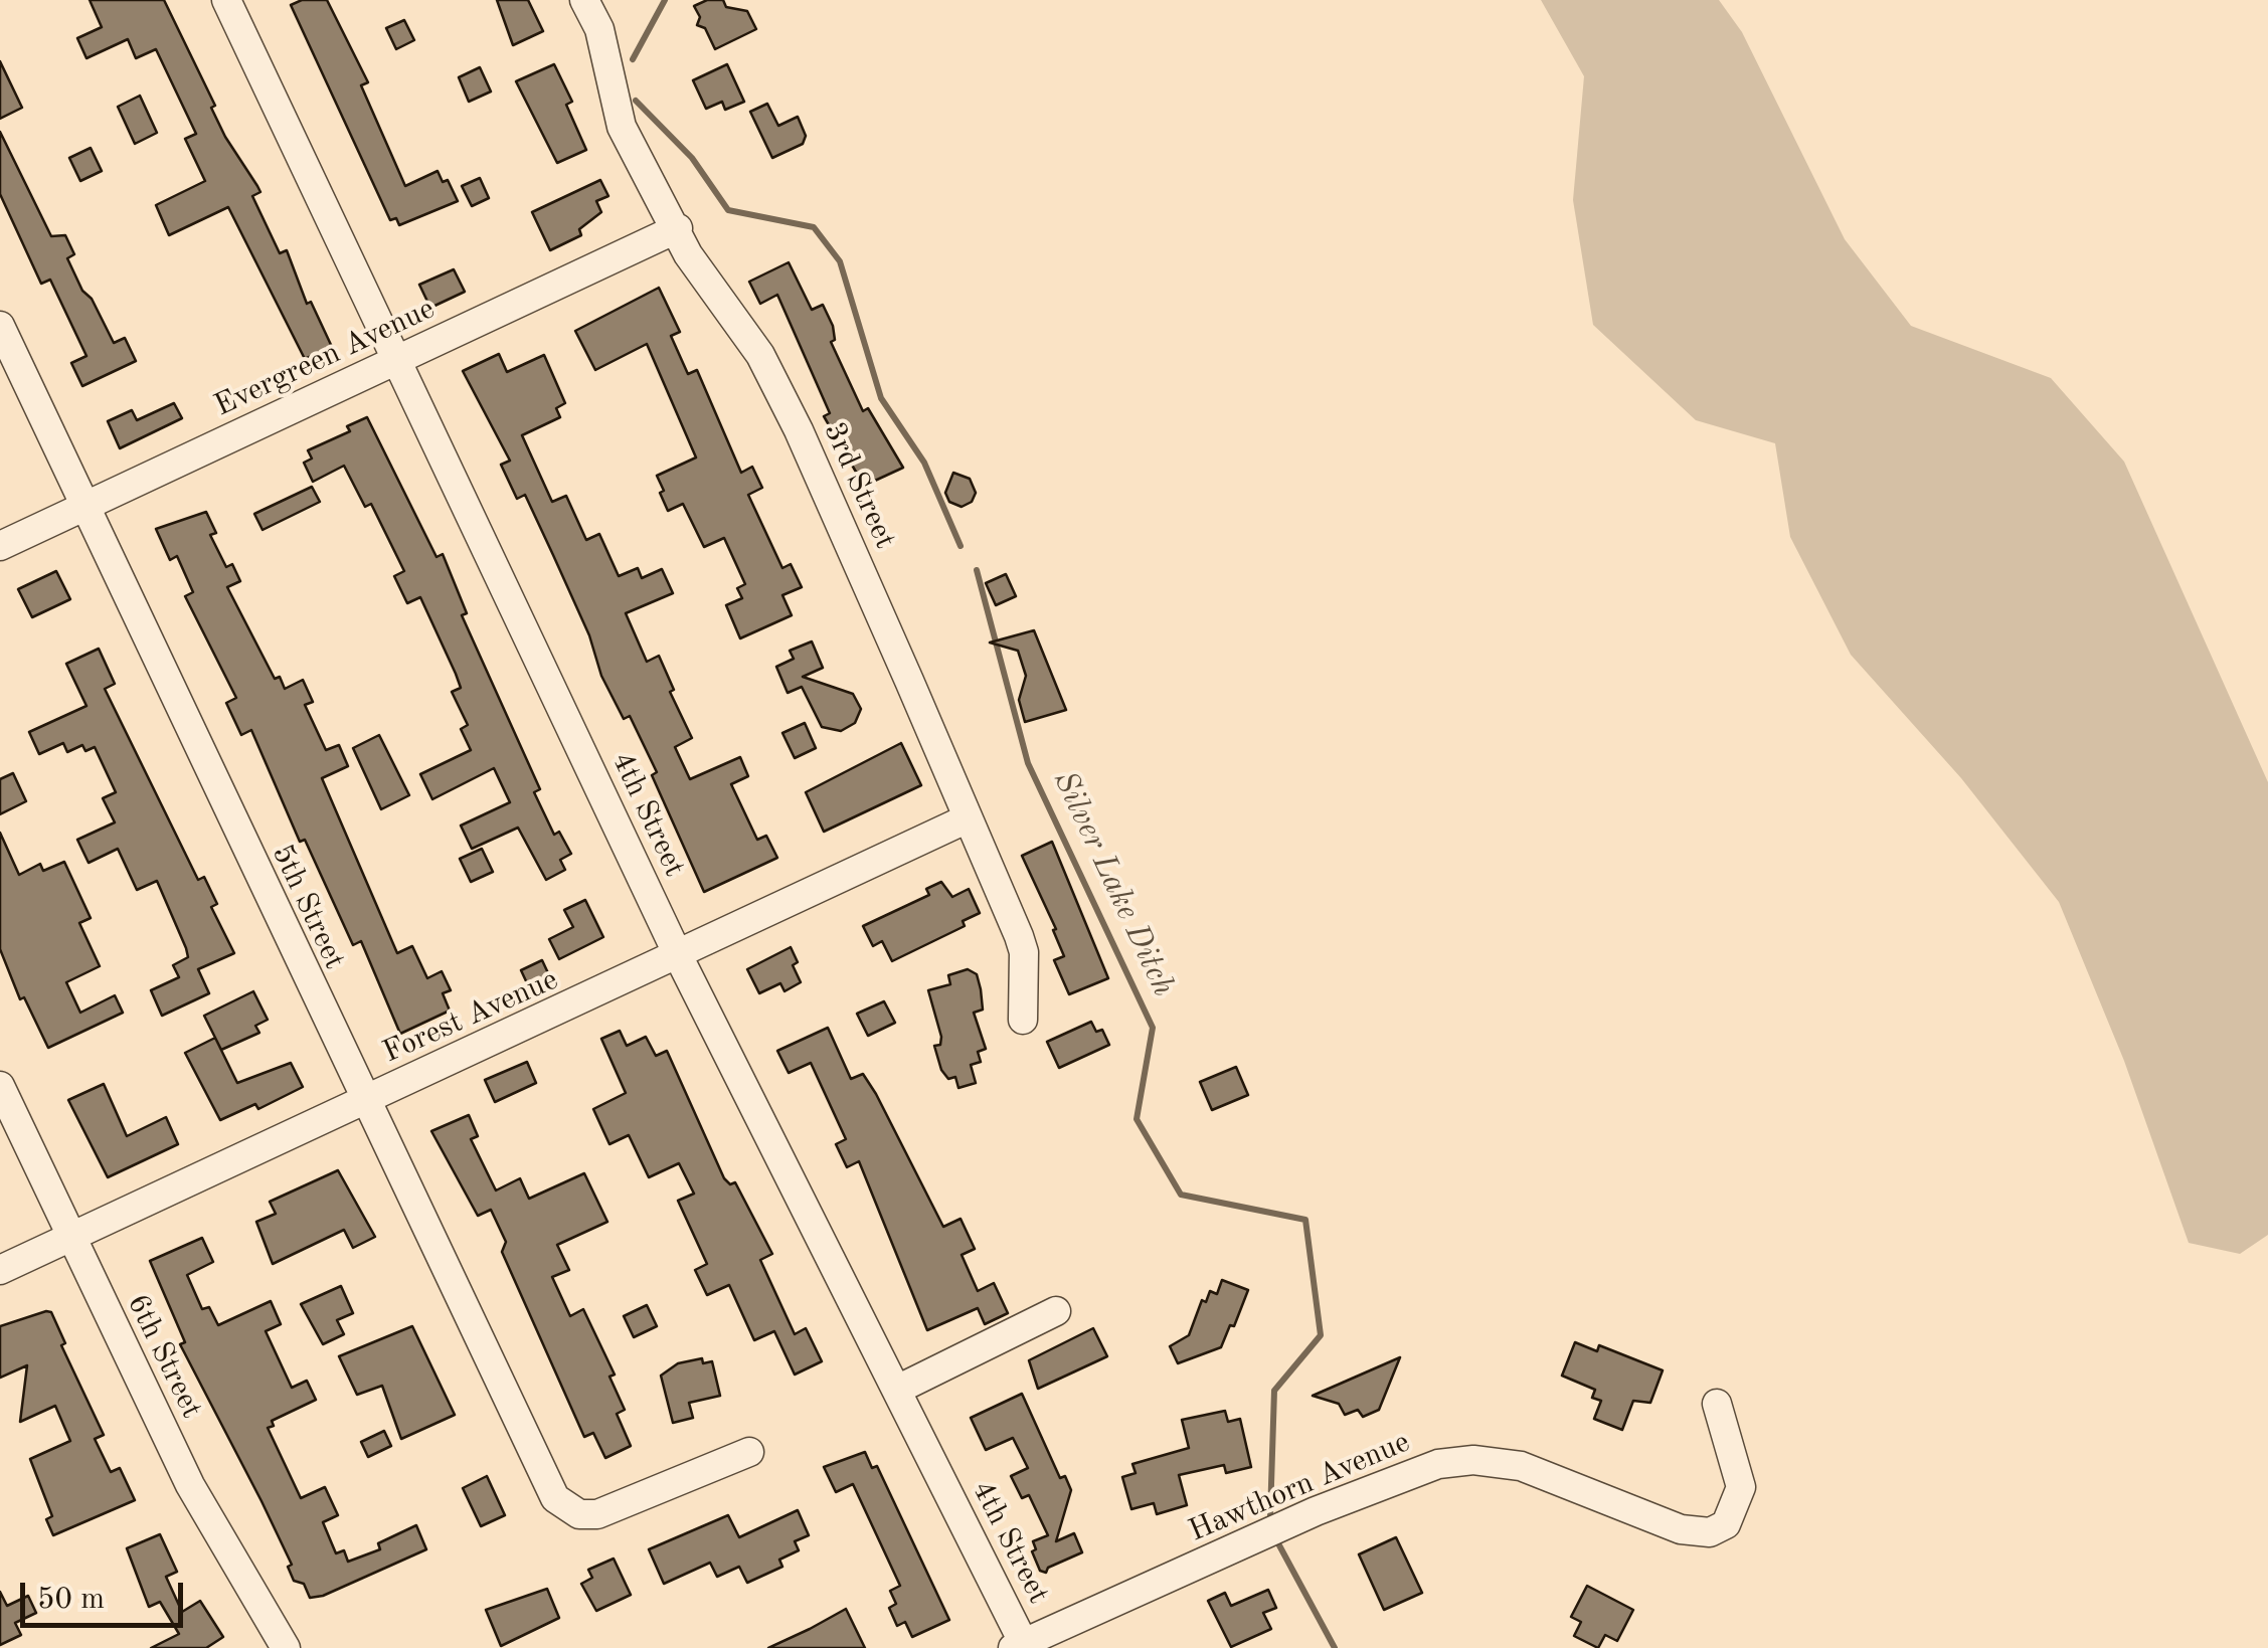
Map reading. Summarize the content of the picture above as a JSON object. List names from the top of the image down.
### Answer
{
  "streets": {
    "street": [
      "Evergreen Avenue",
      "3rd Street",
      "4th Street",
      "5th Street",
      "Forest Avenue",
      "6th Street",
      "Hawthorn Avenue"
    ]
  },
  "crossings": [
    ["Evergreen Avenue", "3rd Street"],
    ["Evergreen Avenue", "4th Street"],
    ["Evergreen Avenue", "5th Street"],
    ["3rd Street", "Forest Avenue"],
    ["4th Street", "Forest Avenue"],
    ["4th Street", "Hawthorn Avenue"],
    ["5th Street", "Forest Avenue"],
    ["Forest Avenue", "6th Street"]
  ],
  "water": ["Silver Lake Ditch"],
  "scale_bar": "50 m"
}
